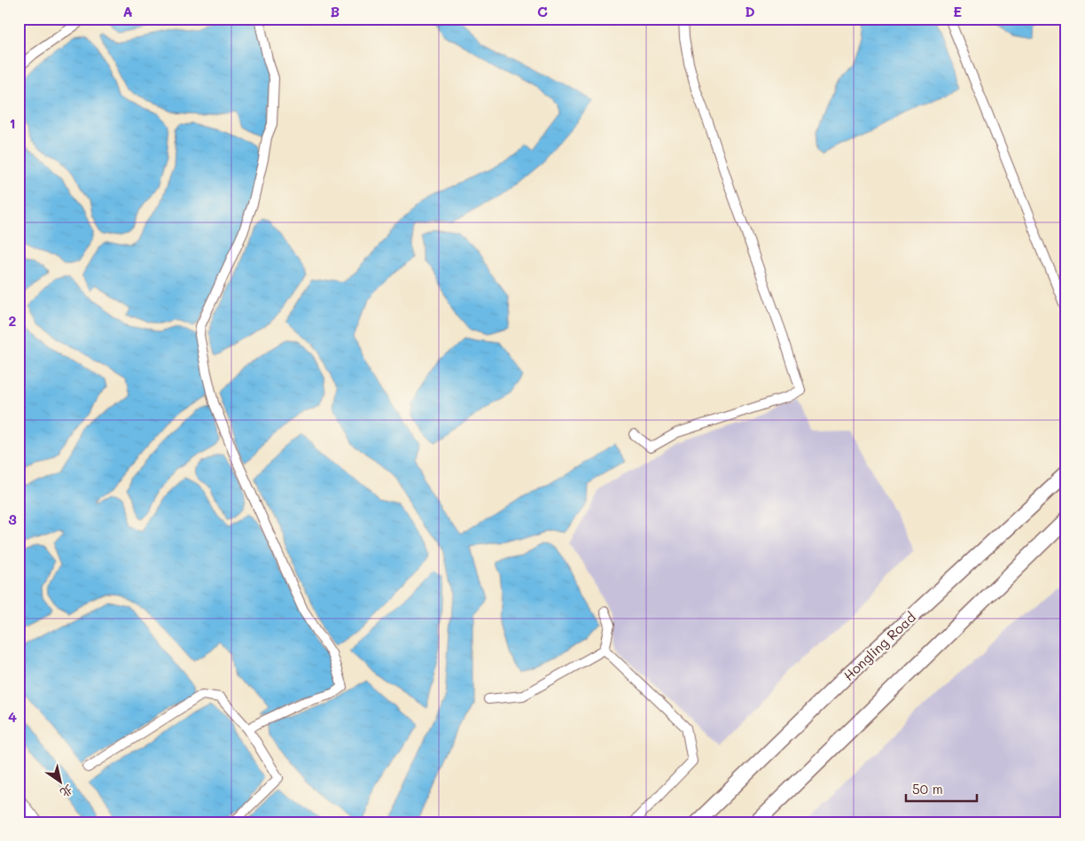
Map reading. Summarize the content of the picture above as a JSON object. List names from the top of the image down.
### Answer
{
  "streets": {
    "main road": ["Hongling Road"]
  },
  "scale_bar": "50 m",
  "north": "bottom right",
  "grid": {
    "columns": [
      "A",
      "B",
      "C",
      "D",
      "E"
    ],
    "rows": [
      "1",
      "2",
      "3",
      "4"
    ]
  }
}
